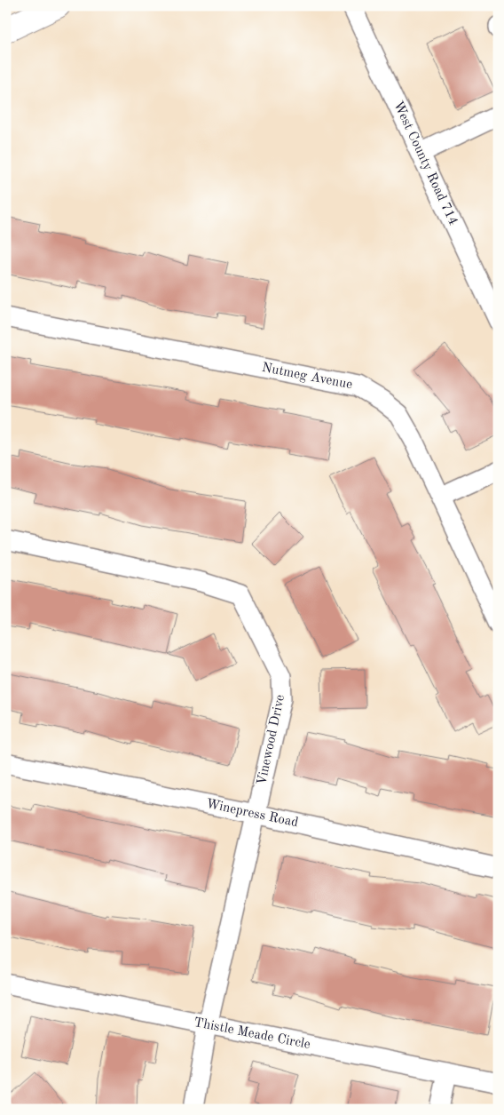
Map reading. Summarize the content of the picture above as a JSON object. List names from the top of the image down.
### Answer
{
  "streets": {
    "street": [
      "West County Road 714",
      "Nutmeg Avenue",
      "Vinewood Drive",
      "Winepress Road",
      "Thistle Meade Circle"
    ]
  },
  "crossings": [
    ["Vinewood Drive", "Winepress Road"],
    ["Vinewood Drive", "Thistle Meade Circle"]
  ]
}
